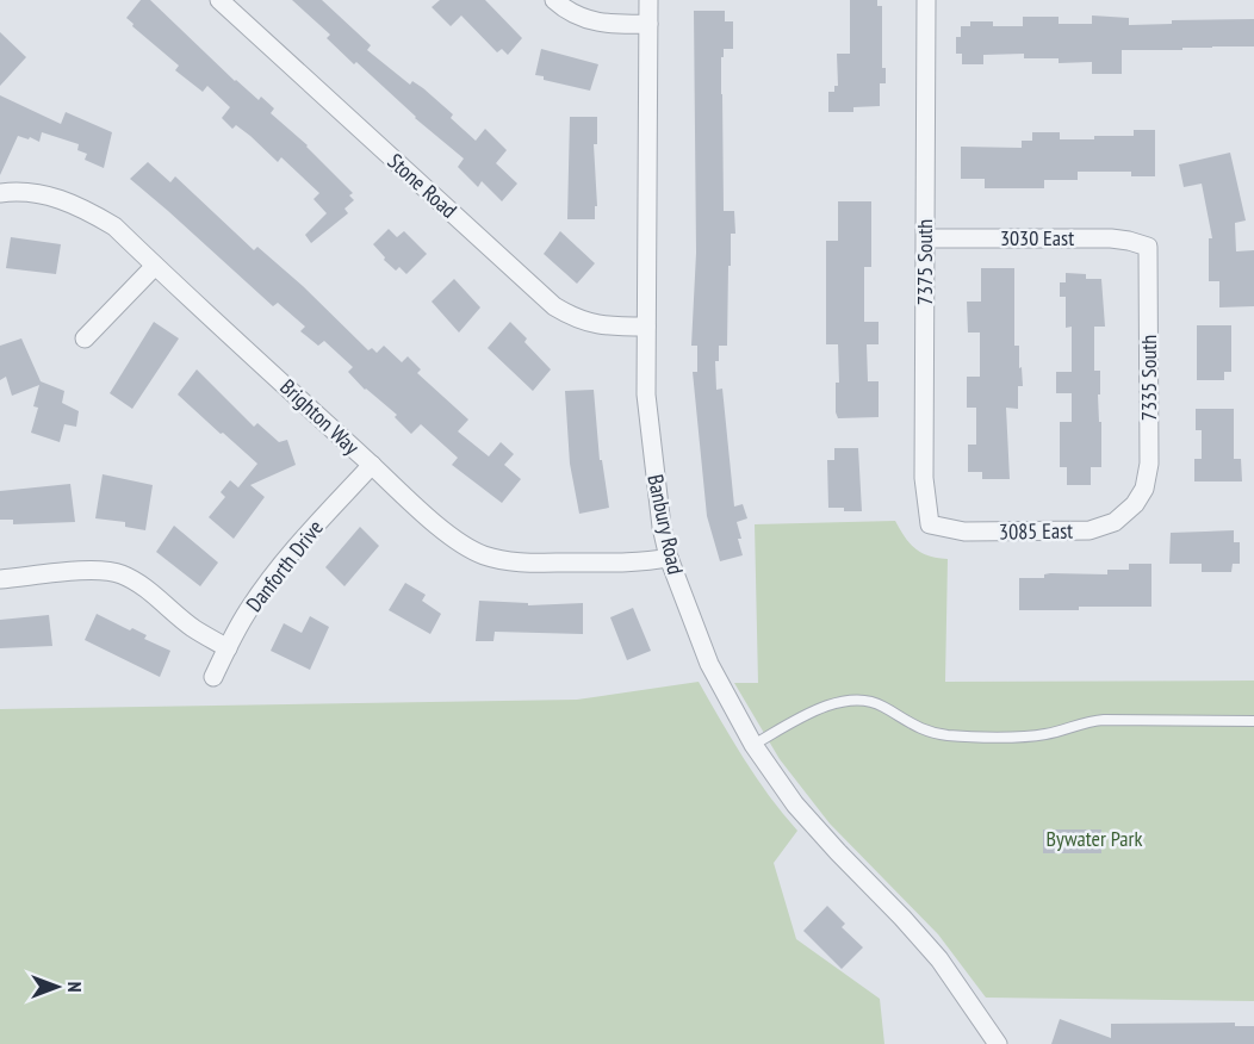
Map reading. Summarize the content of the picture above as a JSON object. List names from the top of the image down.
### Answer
{
  "streets": {
    "street": [
      "Stone Road",
      "3030 East",
      "7375 South",
      "7335 South",
      "Brighton Way",
      "Banbury Road",
      "3085 East",
      "Danforth Drive"
    ]
  },
  "crossings": [
    ["Stone Road", "Banbury Road"],
    ["3030 East", "7375 South"],
    ["3030 East", "7335 South"],
    ["7375 South", "3085 East"],
    ["7335 South", "3085 East"],
    ["Brighton Way", "Banbury Road"],
    ["Brighton Way", "Danforth Drive"]
  ],
  "parks": ["Bywater Park"],
  "north": "right"
}
